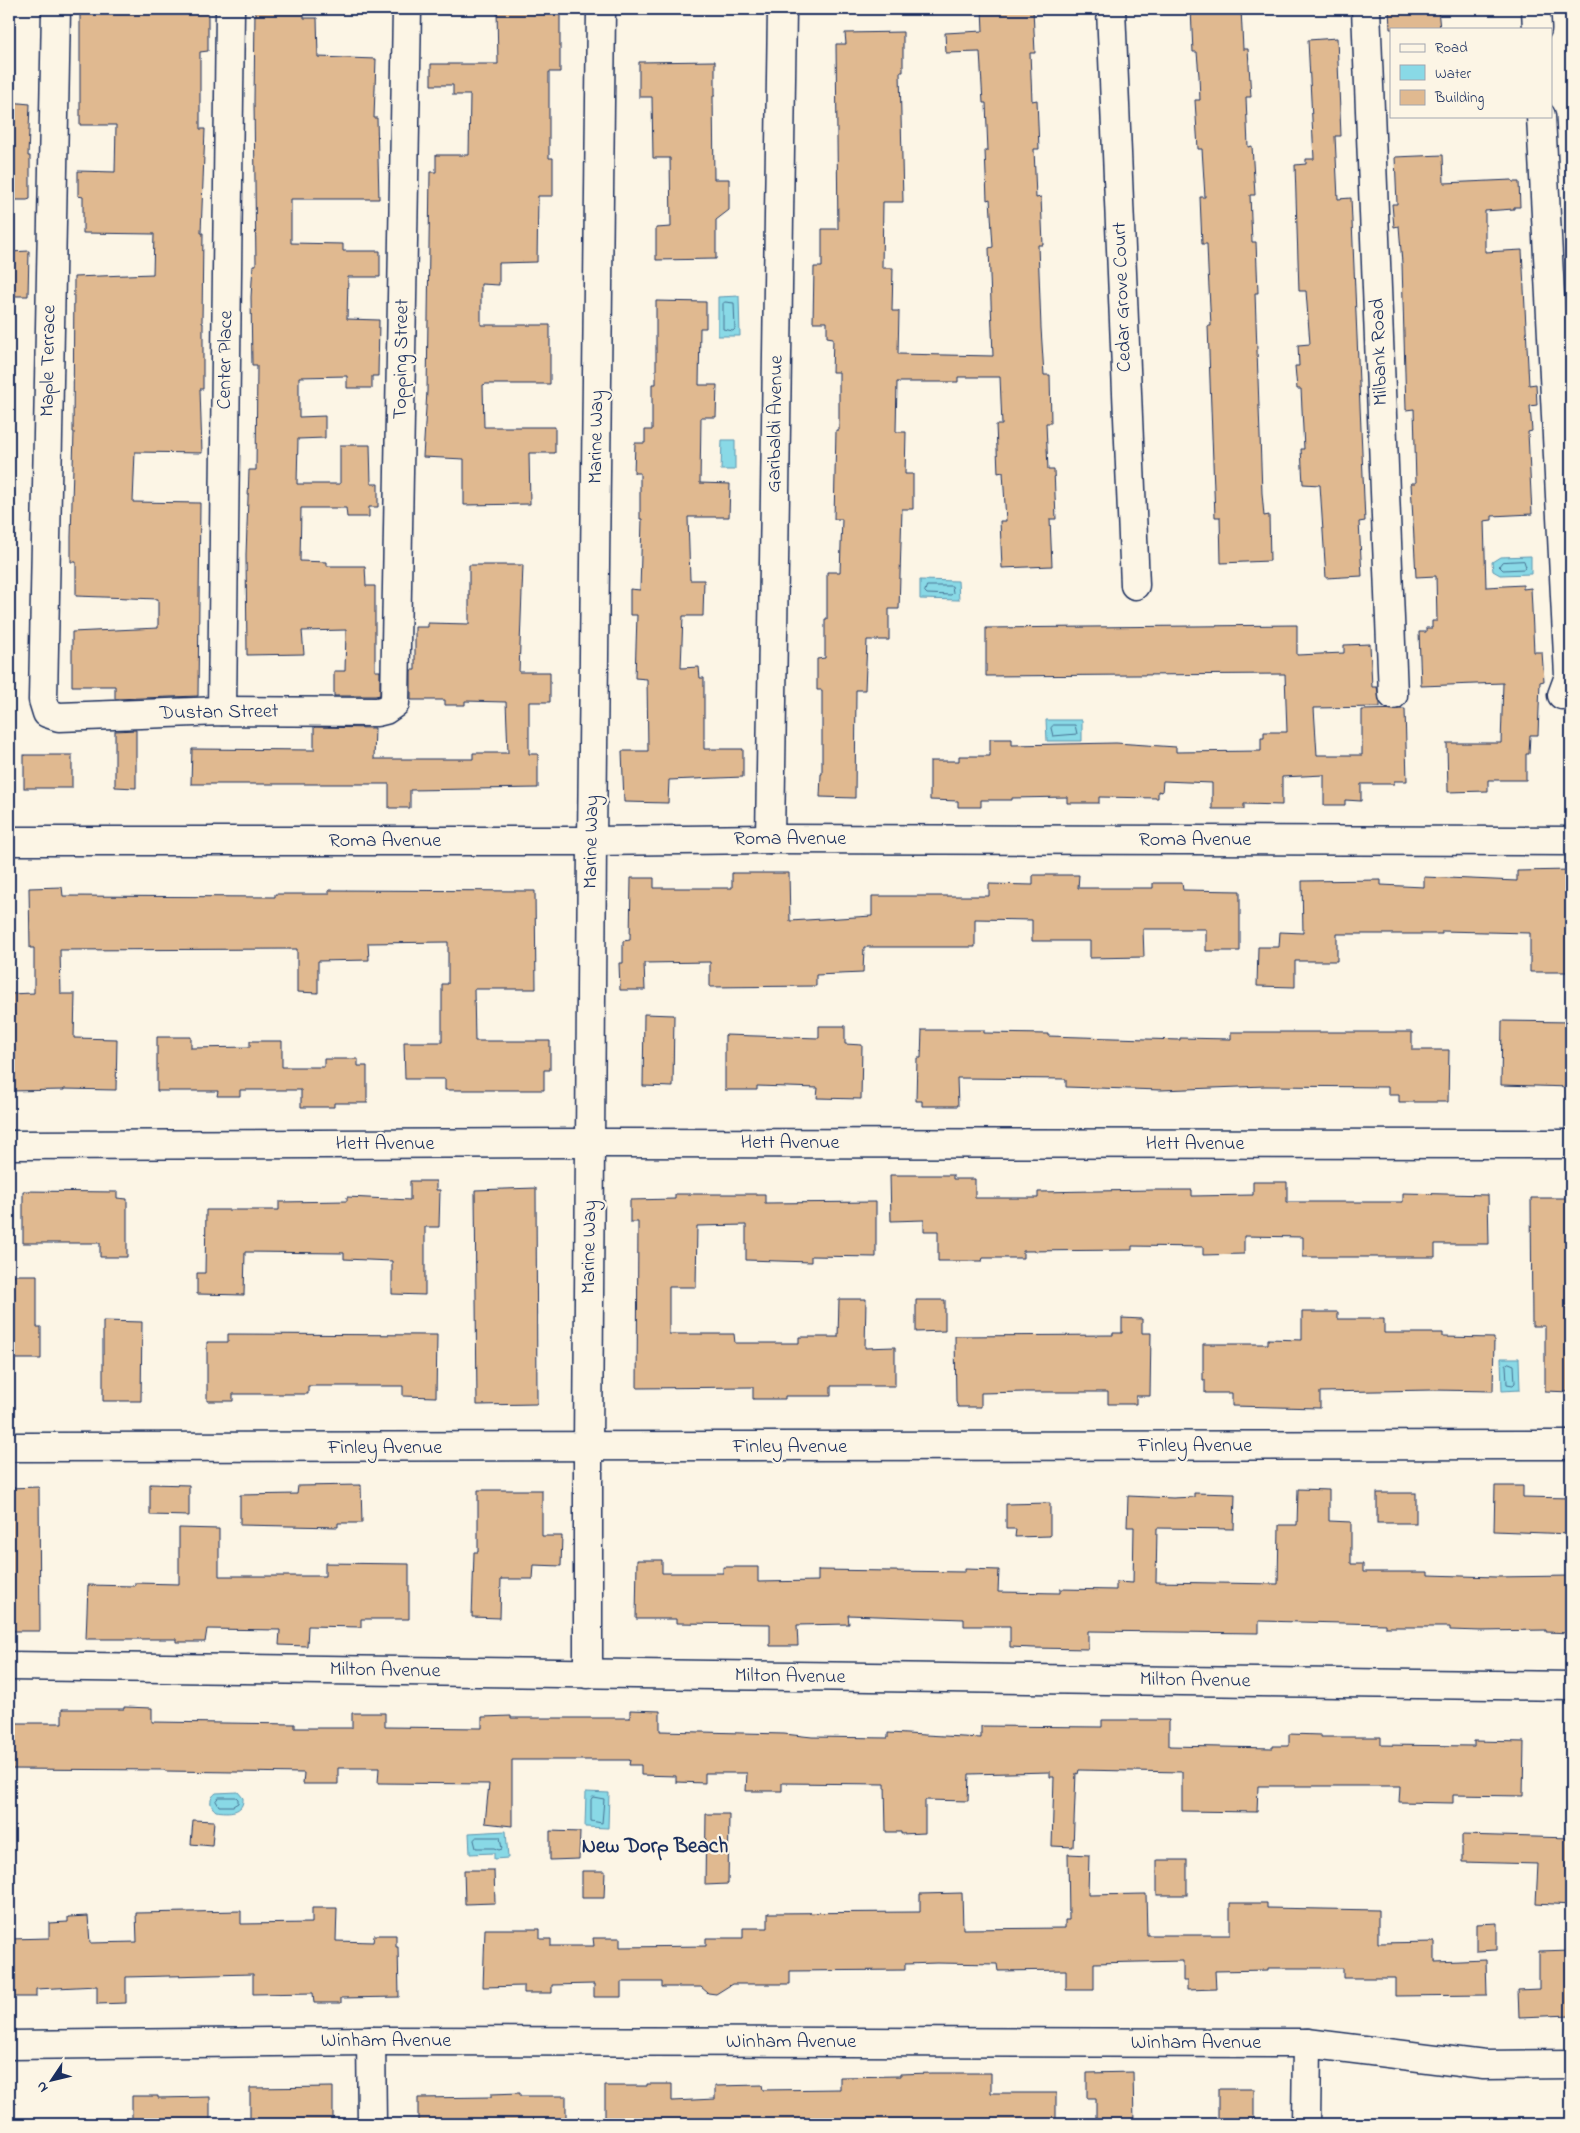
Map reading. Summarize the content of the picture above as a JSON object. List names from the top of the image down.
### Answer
{
  "streets": {
    "street": [
      "Cedar Grove Court",
      "Milbank Road",
      "Topping Street",
      "Center Place",
      "Maple Terrace",
      "Garibaldi Avenue",
      "Marine Way",
      "Dustan Street",
      "Roma Avenue",
      "Hett Avenue",
      "Finley Avenue",
      "Milton Avenue",
      "Winham Avenue"
    ]
  },
  "crossings": [
    ["Topping Street", "Dustan Street"],
    ["Center Place", "Dustan Street"],
    ["Maple Terrace", "Dustan Street"],
    ["Garibaldi Avenue", "Roma Avenue"],
    ["Marine Way", "Roma Avenue"],
    ["Marine Way", "Hett Avenue"],
    ["Marine Way", "Finley Avenue"],
    ["Marine Way", "Milton Avenue"]
  ],
  "districts": ["New Dorp Beach"],
  "legend": ["Road", "Water", "Building"],
  "north": "bottom left"
}
